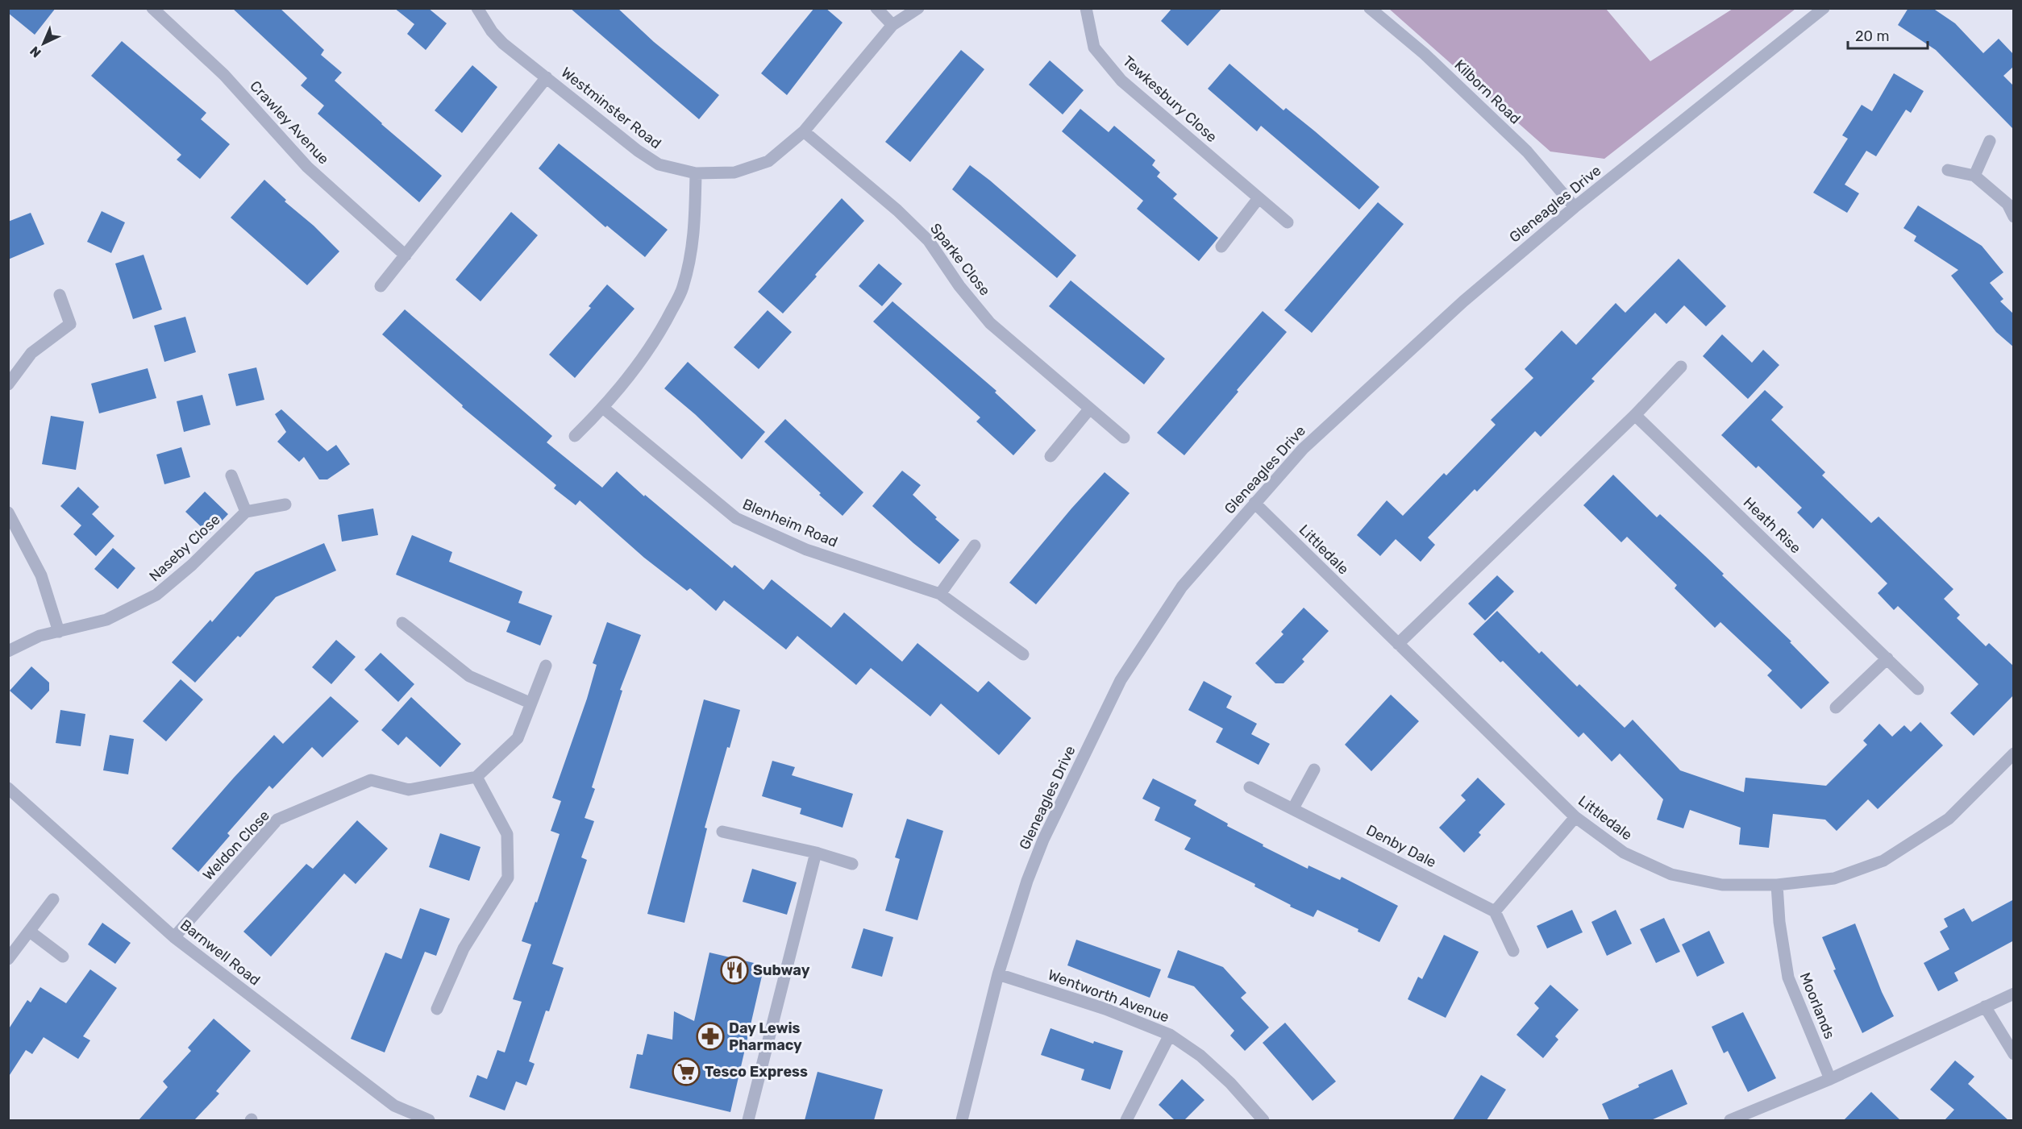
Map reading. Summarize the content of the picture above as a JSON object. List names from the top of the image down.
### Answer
{
  "streets": {
    "street": [
      "Kilborn Road",
      "Tewkesbury Close",
      "Westminster Road",
      "Crawley Avenue",
      "Gleneagles Drive",
      "Sparke Close",
      "Blenheim Road",
      "Heath Rise",
      "Naseby Close",
      "Littledale",
      "Weldon Close",
      "Denby Dale",
      "Barnwell Road",
      "Wentworth Avenue",
      "Moorlands"
    ]
  },
  "crossings": [
    ["Kilborn Road", "Gleneagles Drive"],
    ["Westminster Road", "Sparke Close"],
    ["Gleneagles Drive", "Littledale"],
    ["Gleneagles Drive", "Wentworth Avenue"],
    ["Littledale", "Moorlands"],
    ["Weldon Close", "Barnwell Road"]
  ],
  "places": {
    "restaurant": ["Subway"],
    "pharmacy": ["Day Lewis Pharmacy"],
    "supermarket": ["Tesco Express"]
  },
  "scale_bar": "20 m",
  "north": "bottom left"
}
